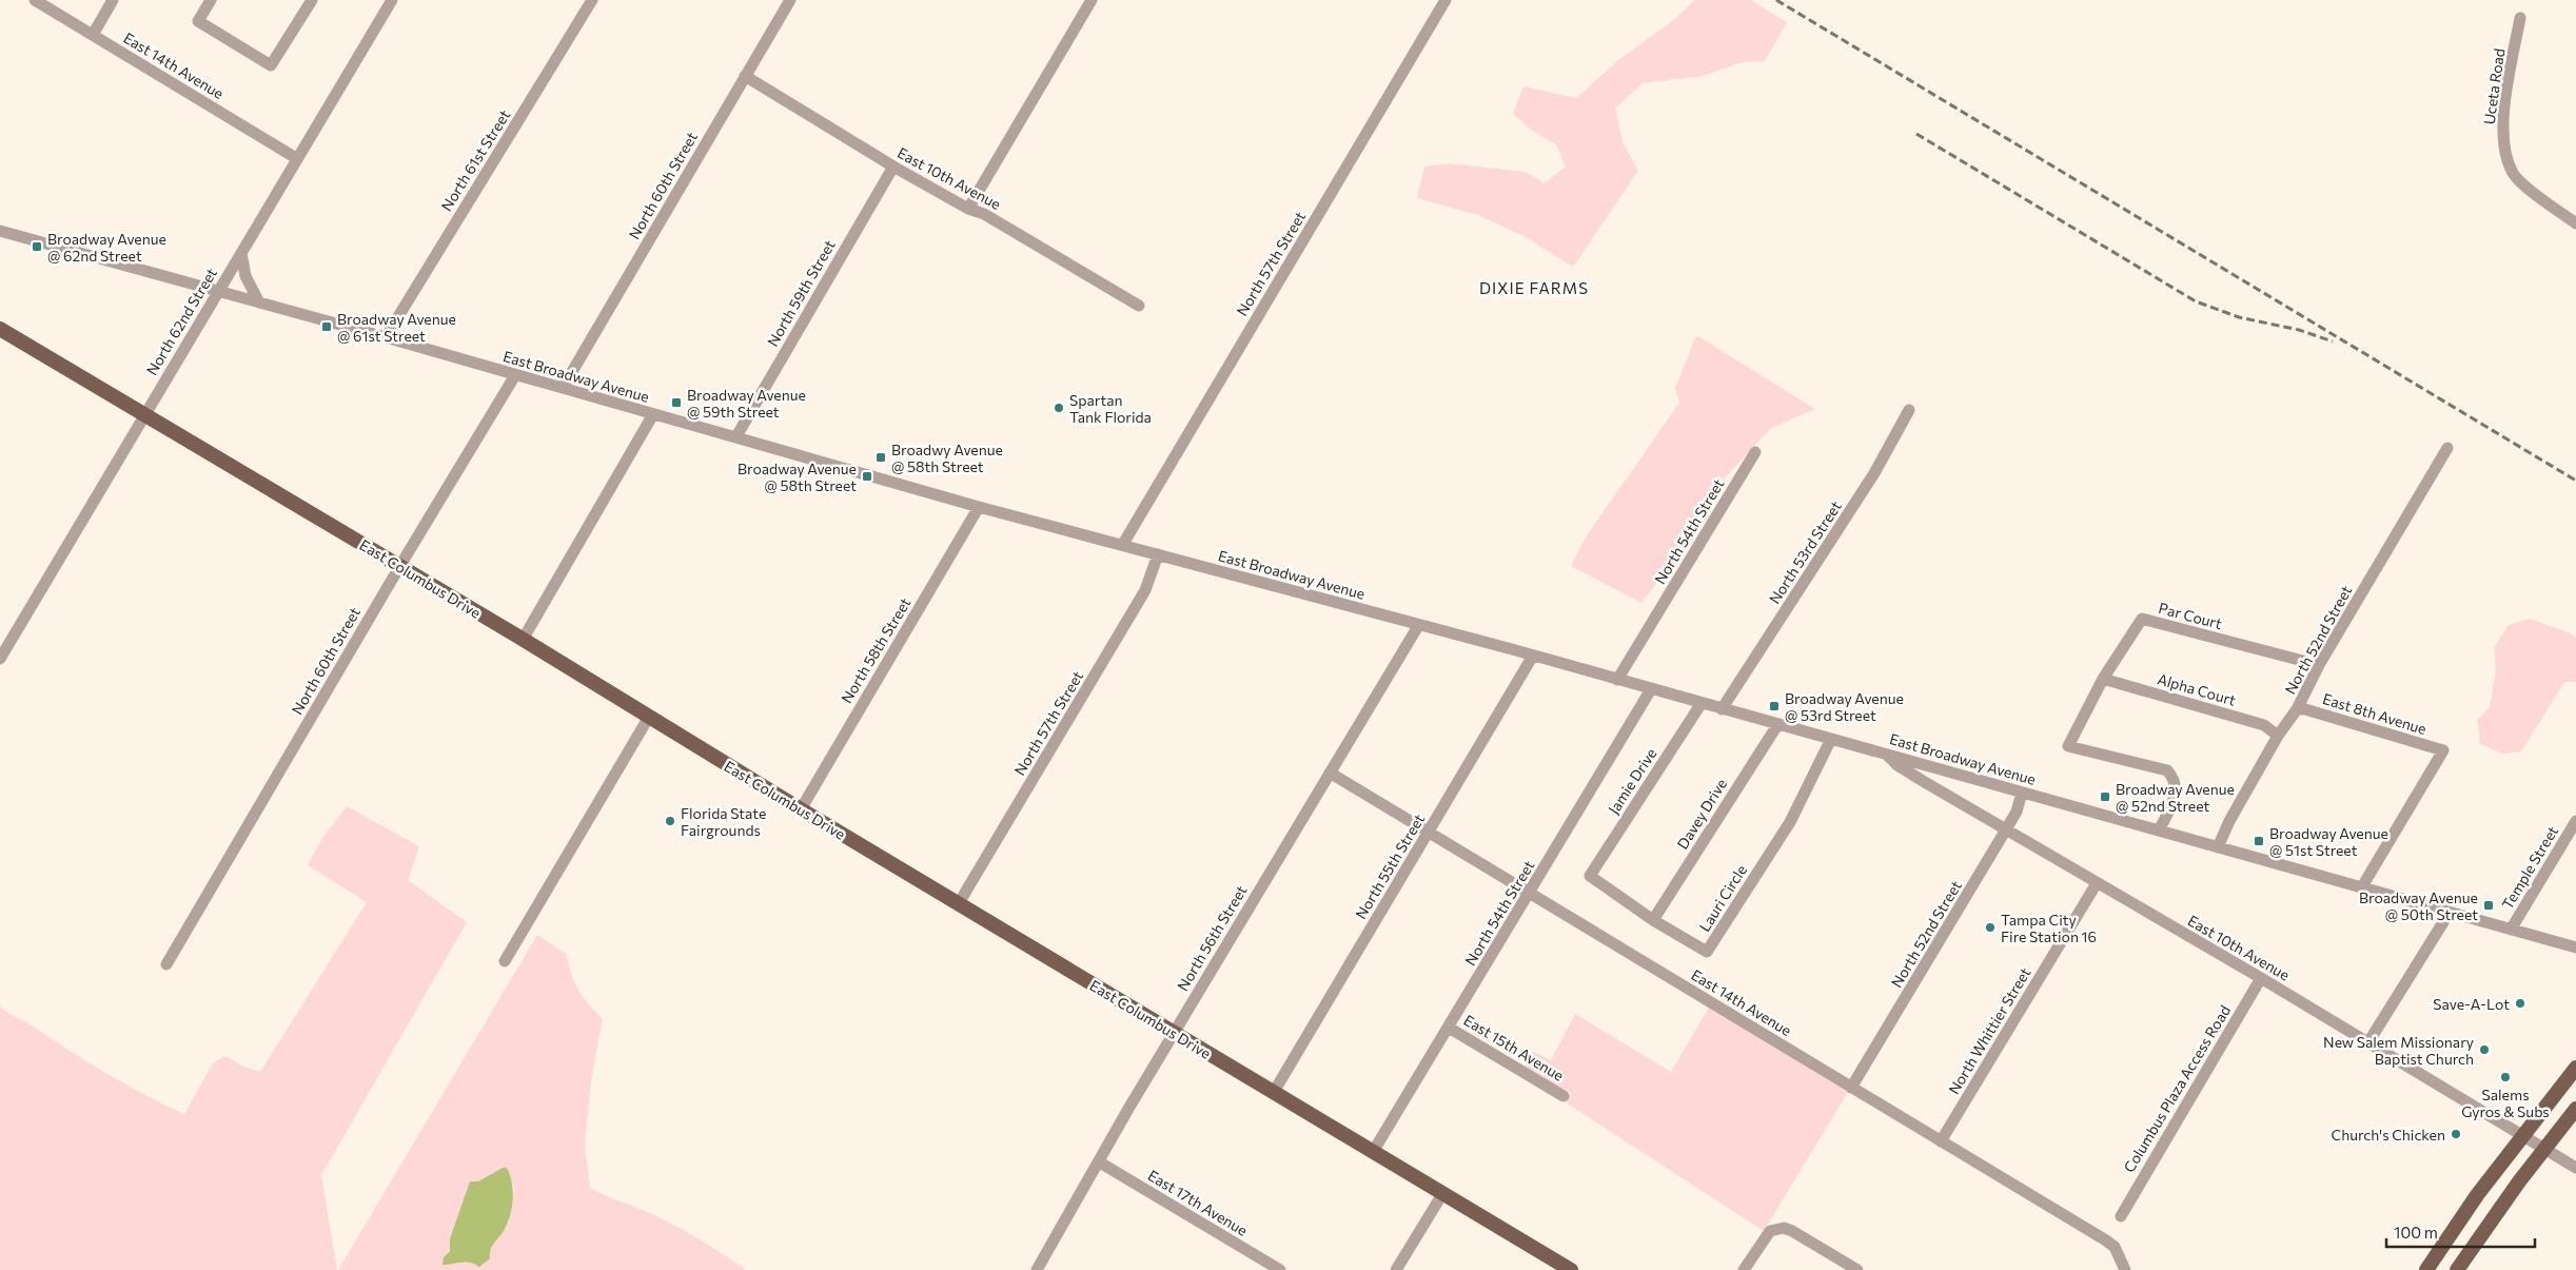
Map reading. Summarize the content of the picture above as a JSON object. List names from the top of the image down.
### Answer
{
  "streets": {
    "main road": ["East Columbus Drive"],
    "street": [
      "East 14th Avenue",
      "Uceta Road",
      "North 61st Street",
      "East 10th Avenue",
      "North 60th Street",
      "North 57th Street",
      "North 59th Street",
      "North 62nd Street",
      "East Broadway Avenue",
      "North 54th Street",
      "North 53rd Street",
      "Par Court",
      "North 52nd Street",
      "North 58th Street",
      "Alpha Court",
      "East 8th Avenue",
      "Jamie Drive",
      "Davey Drive",
      "North 55th Street",
      "Temple Street",
      "Lauri Circle",
      "North 56th Street",
      "North Whittier Street",
      "East 15th Avenue",
      "Columbus Plaza Access Road",
      "East 17th Avenue"
    ]
  },
  "crossings": [
    ["East 14th Avenue", "North 62nd Street"],
    ["East 14th Avenue", "North 54th Street"],
    ["East 14th Avenue", "North 52nd Street"],
    ["East 14th Avenue", "North 55th Street"],
    ["East 14th Avenue", "North 56th Street"],
    ["East 14th Avenue", "North Whittier Street"],
    ["North 61st Street", "East Broadway Avenue"],
    ["East 10th Avenue", "North 60th Street"],
    ["East 10th Avenue", "North 59th Street"],
    ["East 10th Avenue", "East Broadway Avenue"],
    ["East 10th Avenue", "North 52nd Street"],
    ["East 10th Avenue", "North Whittier Street"],
    ["East 10th Avenue", "Columbus Plaza Access Road"],
    ["North 60th Street", "East Broadway Avenue"],
    ["North 60th Street", "East Columbus Drive"],
    ["North 57th Street", "East Broadway Avenue"],
    ["North 57th Street", "East Columbus Drive"],
    ["North 59th Street", "East Broadway Avenue"],
    ["North 62nd Street", "East Broadway Avenue"],
    ["North 62nd Street", "East Columbus Drive"],
    ["East Broadway Avenue", "North 54th Street"],
    ["East Broadway Avenue", "North 53rd Street"],
    ["East Broadway Avenue", "Par Court"],
    ["East Broadway Avenue", "North 52nd Street"],
    ["East Broadway Avenue", "North 58th Street"],
    ["East Broadway Avenue", "East 8th Avenue"],
    ["East Broadway Avenue", "Jamie Drive"],
    ["East Broadway Avenue", "Davey Drive"],
    ["East Broadway Avenue", "North 55th Street"],
    ["East Broadway Avenue", "Temple Street"],
    ["East Broadway Avenue", "Lauri Circle"],
    ["East Broadway Avenue", "North 56th Street"],
    ["North 54th Street", "East Columbus Drive"],
    ["North 54th Street", "East 15th Avenue"],
    ["East Columbus Drive", "North 58th Street"],
    ["East Columbus Drive", "North 55th Street"],
    ["East Columbus Drive", "North 56th Street"],
    ["Par Court", "North 52nd Street"],
    ["Par Court", "Alpha Court"],
    ["North 52nd Street", "Alpha Court"],
    ["North 52nd Street", "East 8th Avenue"],
    ["Jamie Drive", "Lauri Circle"],
    ["Davey Drive", "Lauri Circle"],
    ["North 56th Street", "East 17th Avenue"]
  ],
  "districts": ["DIXIE FARMS"],
  "places": {
    "transit": [
      "Broadway Avenue @ 62nd Street",
      "Broadway Avenue @ 61st Street",
      "Broadway Avenue @ 59th Street",
      "Broadwy Avenue @ 58th Street",
      "Broadway Avenue @ 58th Street",
      "Broadway Avenue @ 53rd Street",
      "Broadway Avenue @ 52nd Street",
      "Broadway Avenue @ 51st Street",
      "Broadway Avenue @ 50th Street"
    ],
    "other": [
      "Spartan Tank Florida",
      "Florida State Fairgrounds",
      "Tampa City Fire Station 16",
      "Save-A-Lot",
      "New Salem Missionary Baptist Church",
      "Salems Gyros & Subs",
      "Church's Chicken"
    ]
  },
  "scale_bar": "100 m"
}
